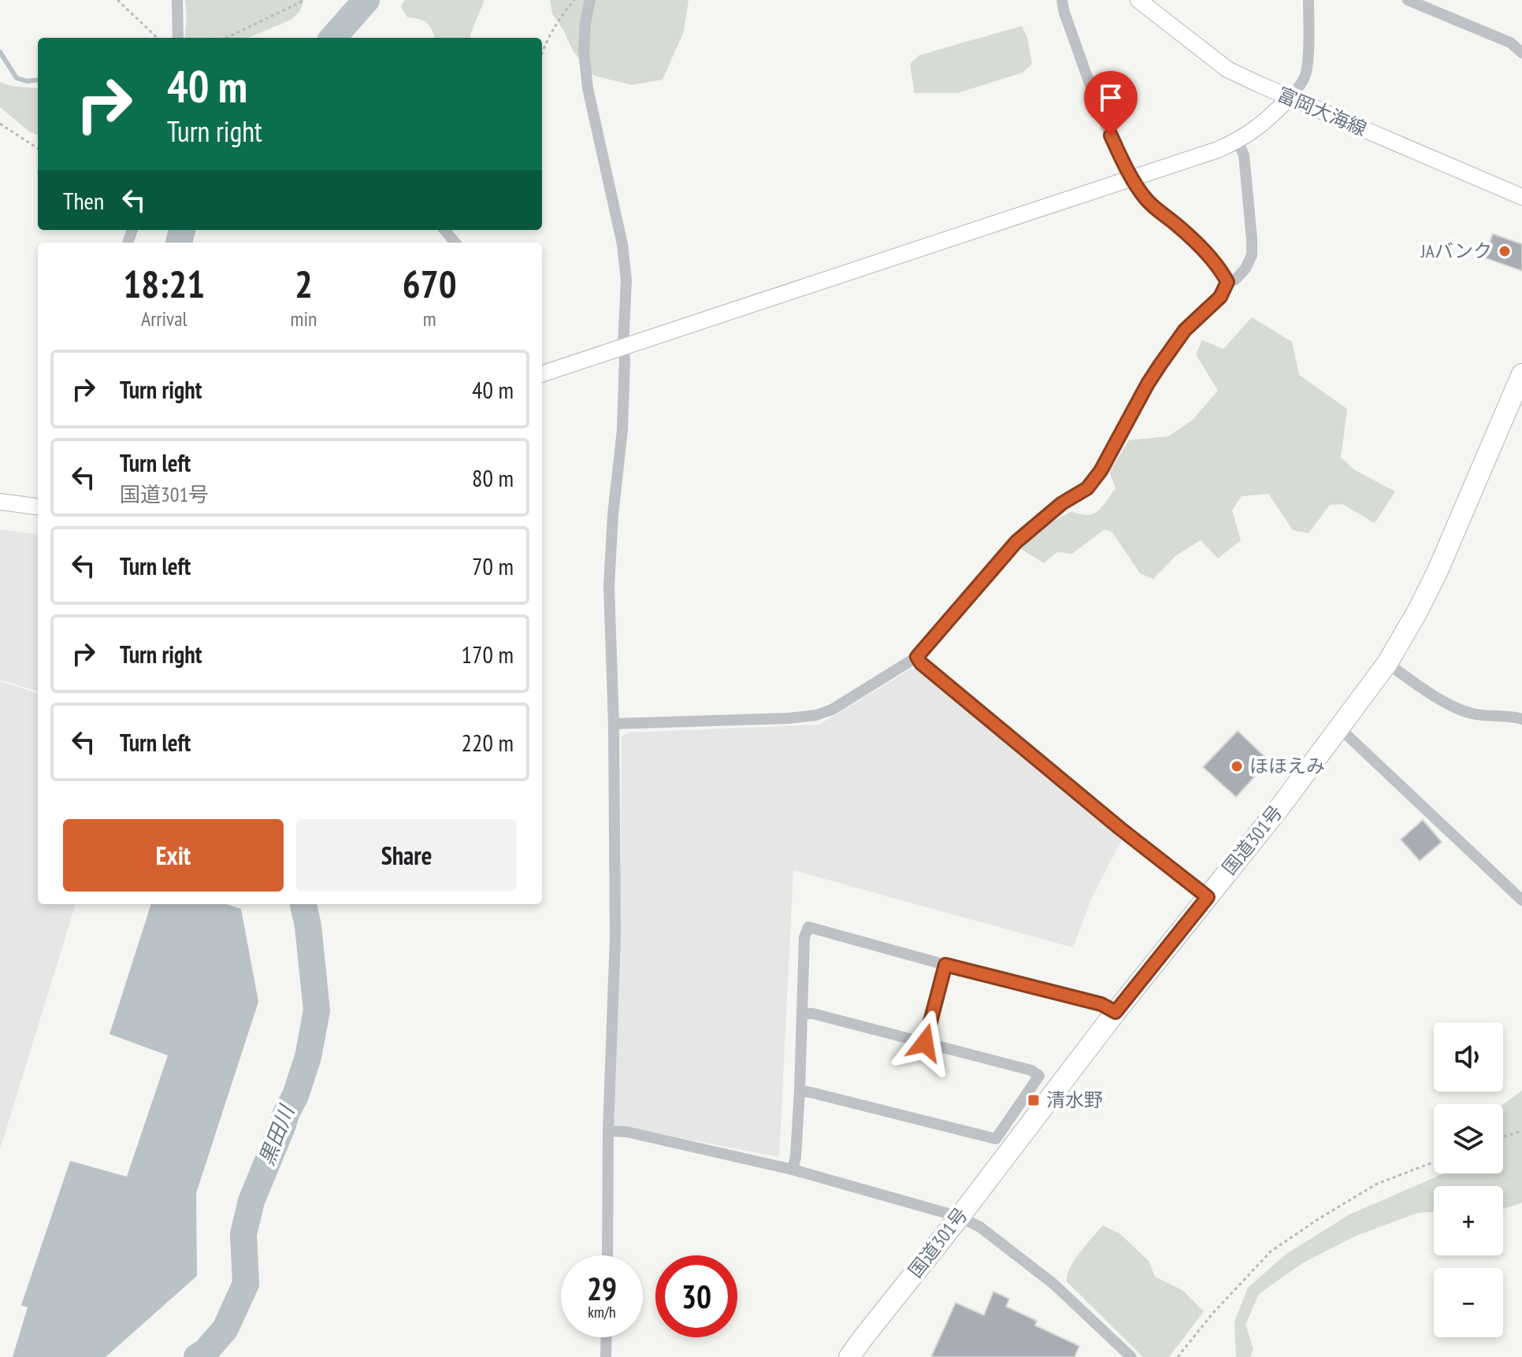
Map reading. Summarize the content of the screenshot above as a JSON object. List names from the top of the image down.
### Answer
{
  "streets": {
    "highway": ["国道301号"],
    "street": ["富岡大海線"]
  },
  "water": ["黒田川"],
  "places": {
    "other": ["JAバンク", "ほほえみ"],
    "transit": ["清水野"]
  },
  "page": {
    "turn": ["40 m", "Turn right"],
    "then": "Then",
    "eta": [
      "18:21",
      "Arrival",
      "2",
      "min",
      "670",
      "m"
    ],
    "list": [
      {
        "name": "Turn right",
        "value": "40 m"
      },
      {
        "name": "Turn left",
        "note": "国道301号",
        "value": "80 m"
      },
      {
        "name": "Turn left",
        "value": "70 m"
      },
      {
        "name": "Turn right",
        "value": "170 m"
      },
      {
        "name": "Turn left",
        "value": "220 m"
      }
    ],
    "buttons": ["Exit", "Share"],
    "map_buttons": ["+", "−"],
    "speed": "29 km/h",
    "limit": "30"
  }
}
